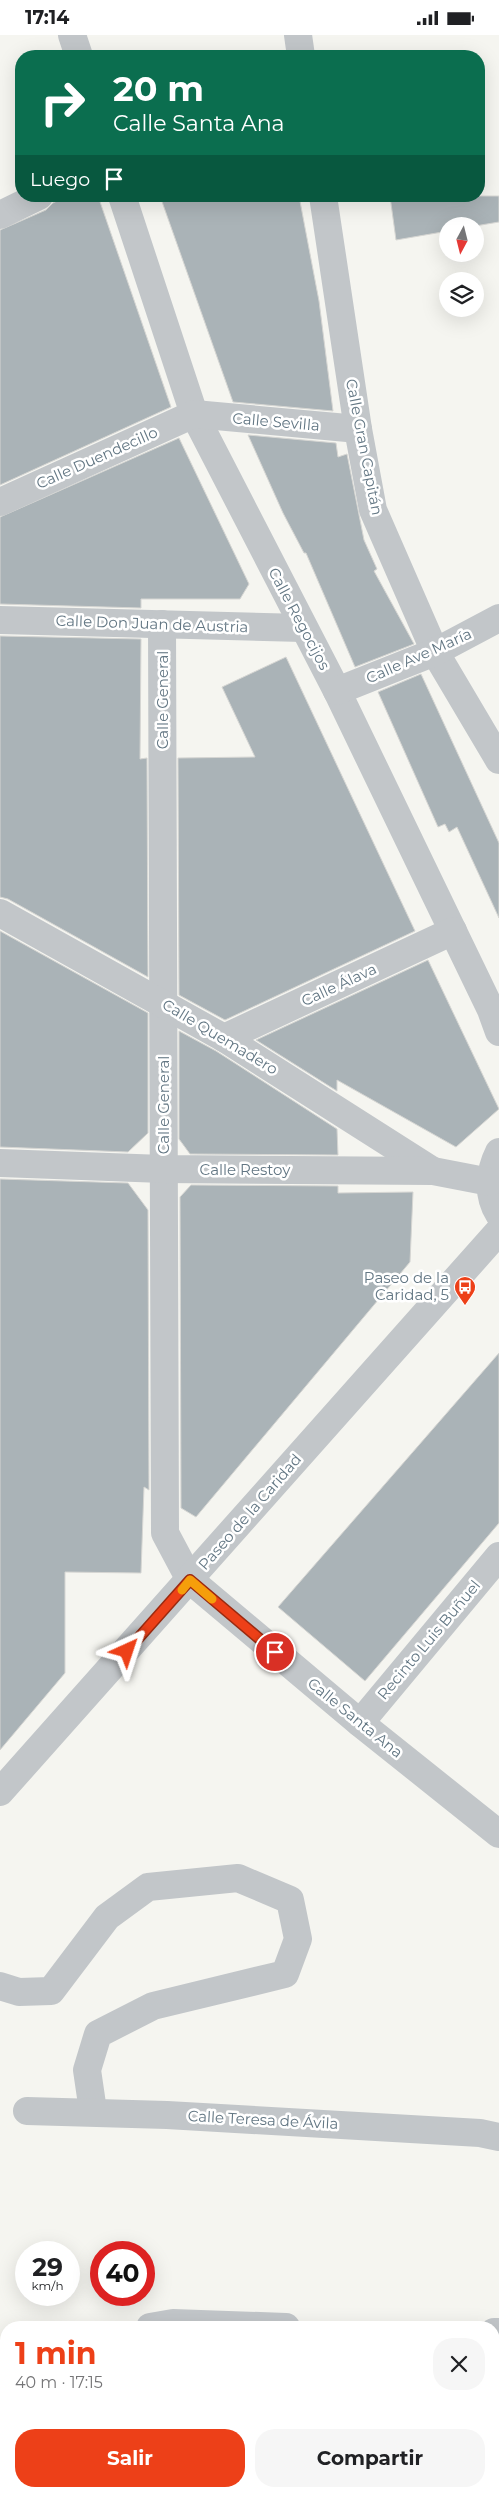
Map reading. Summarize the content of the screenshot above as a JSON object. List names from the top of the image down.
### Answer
{
  "streets": {
    "street": [
      "Calle Sevilla",
      "Calle Gran Capitán",
      "Calle Duendecillo",
      "Calle Regocijos",
      "Calle Don Juan de Austria",
      "Calle Ave María",
      "Calle General",
      "Calle Álava",
      "Calle Quemadero",
      "Calle Restoy",
      "Paseo de la Caridad",
      "Recinto Luis Buñuel",
      "Calle Santa Ana",
      "Calle Teresa de Ávila"
    ]
  },
  "crossings": [
    ["Calle Sevilla", "Calle Gran Capitán"],
    ["Calle Sevilla", "Calle Duendecillo"],
    ["Calle Sevilla", "Calle Regocijos"],
    ["Calle Gran Capitán", "Calle Ave María"],
    ["Calle Duendecillo", "Calle Regocijos"],
    ["Calle Regocijos", "Calle Don Juan de Austria"],
    ["Calle Regocijos", "Calle Ave María"],
    ["Calle Regocijos", "Calle Álava"],
    ["Calle Don Juan de Austria", "Calle General"],
    ["Calle General", "Calle Quemadero"],
    ["Calle General", "Calle Restoy"],
    ["Calle General", "Paseo de la Caridad"],
    ["Calle General", "Calle Santa Ana"],
    ["Calle Álava", "Calle Quemadero"],
    ["Calle Quemadero", "Calle Restoy"],
    ["Paseo de la Caridad", "Calle Santa Ana"],
    ["Recinto Luis Buñuel", "Calle Santa Ana"]
  ],
  "places": {
    "bus stop": ["Paseo de la Caridad, 5"]
  },
  "north": "bottom",
  "page": {
    "status": "17:14",
    "turn": ["20 m", "Calle Santa Ana"],
    "then": "Luego",
    "speed": "29 km/h",
    "limit": "40",
    "heading": ["1 min", "40 m · 17:15"],
    "buttons": ["Salir", "Compartir"]
  }
}
